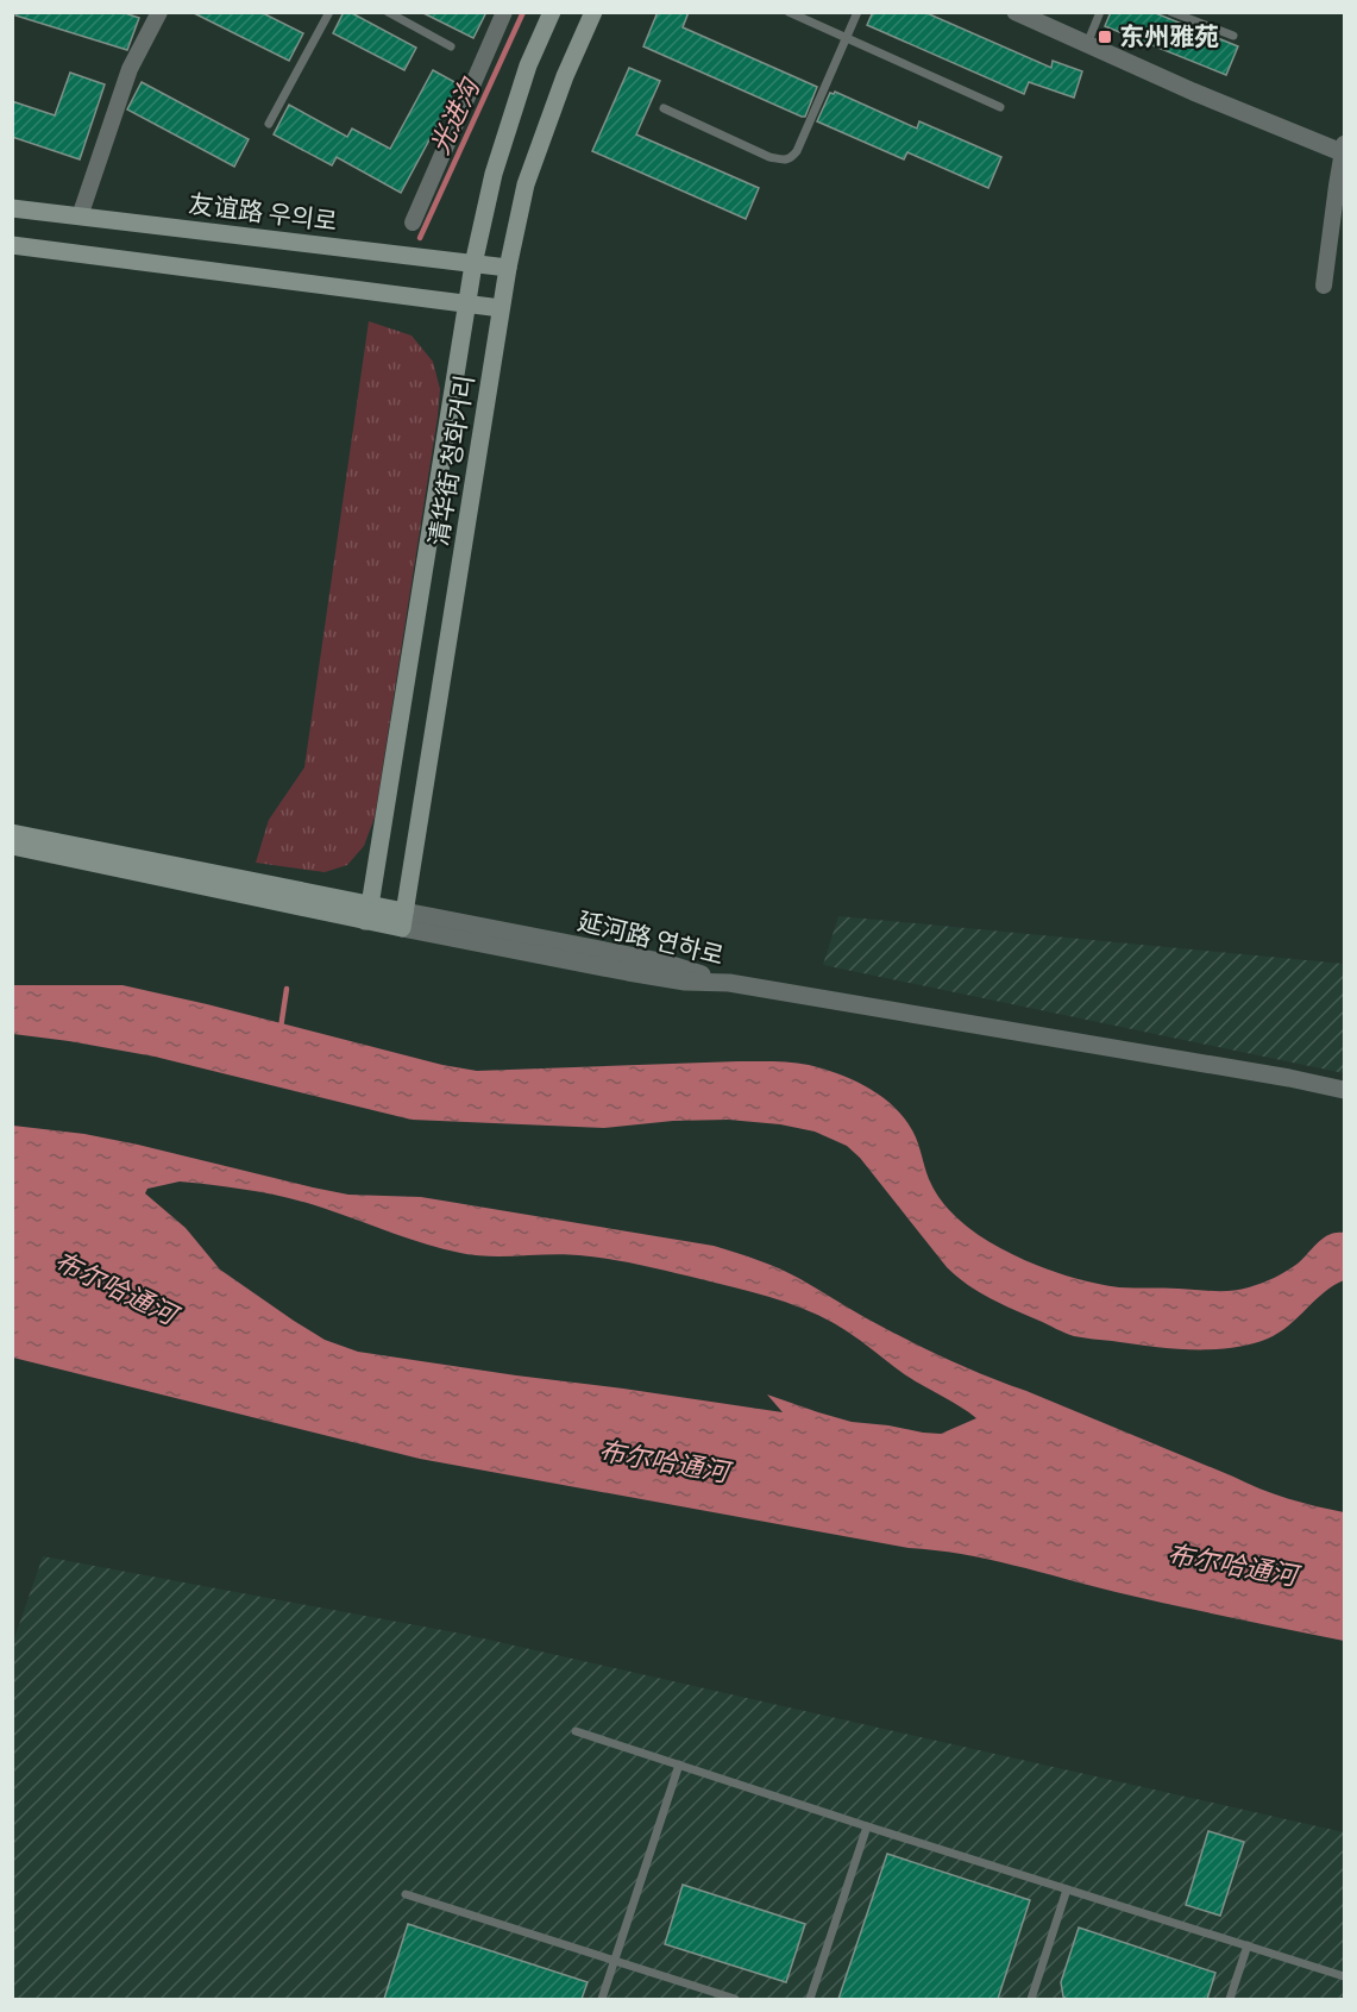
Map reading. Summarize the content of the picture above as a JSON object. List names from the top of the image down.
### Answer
{
  "streets": {
    "main road": ["友谊路 우의로", "清华街 청화거리", "延河路 연하로"]
  },
  "crossings": [
    ["友谊路 우의로", "清华街 청화거리"],
    ["清华街 청화거리", "延河路 연하로"]
  ],
  "water": ["光进沟", "布尔哈通河"],
  "places": {
    "transit": ["东州雅苑"]
  }
}
